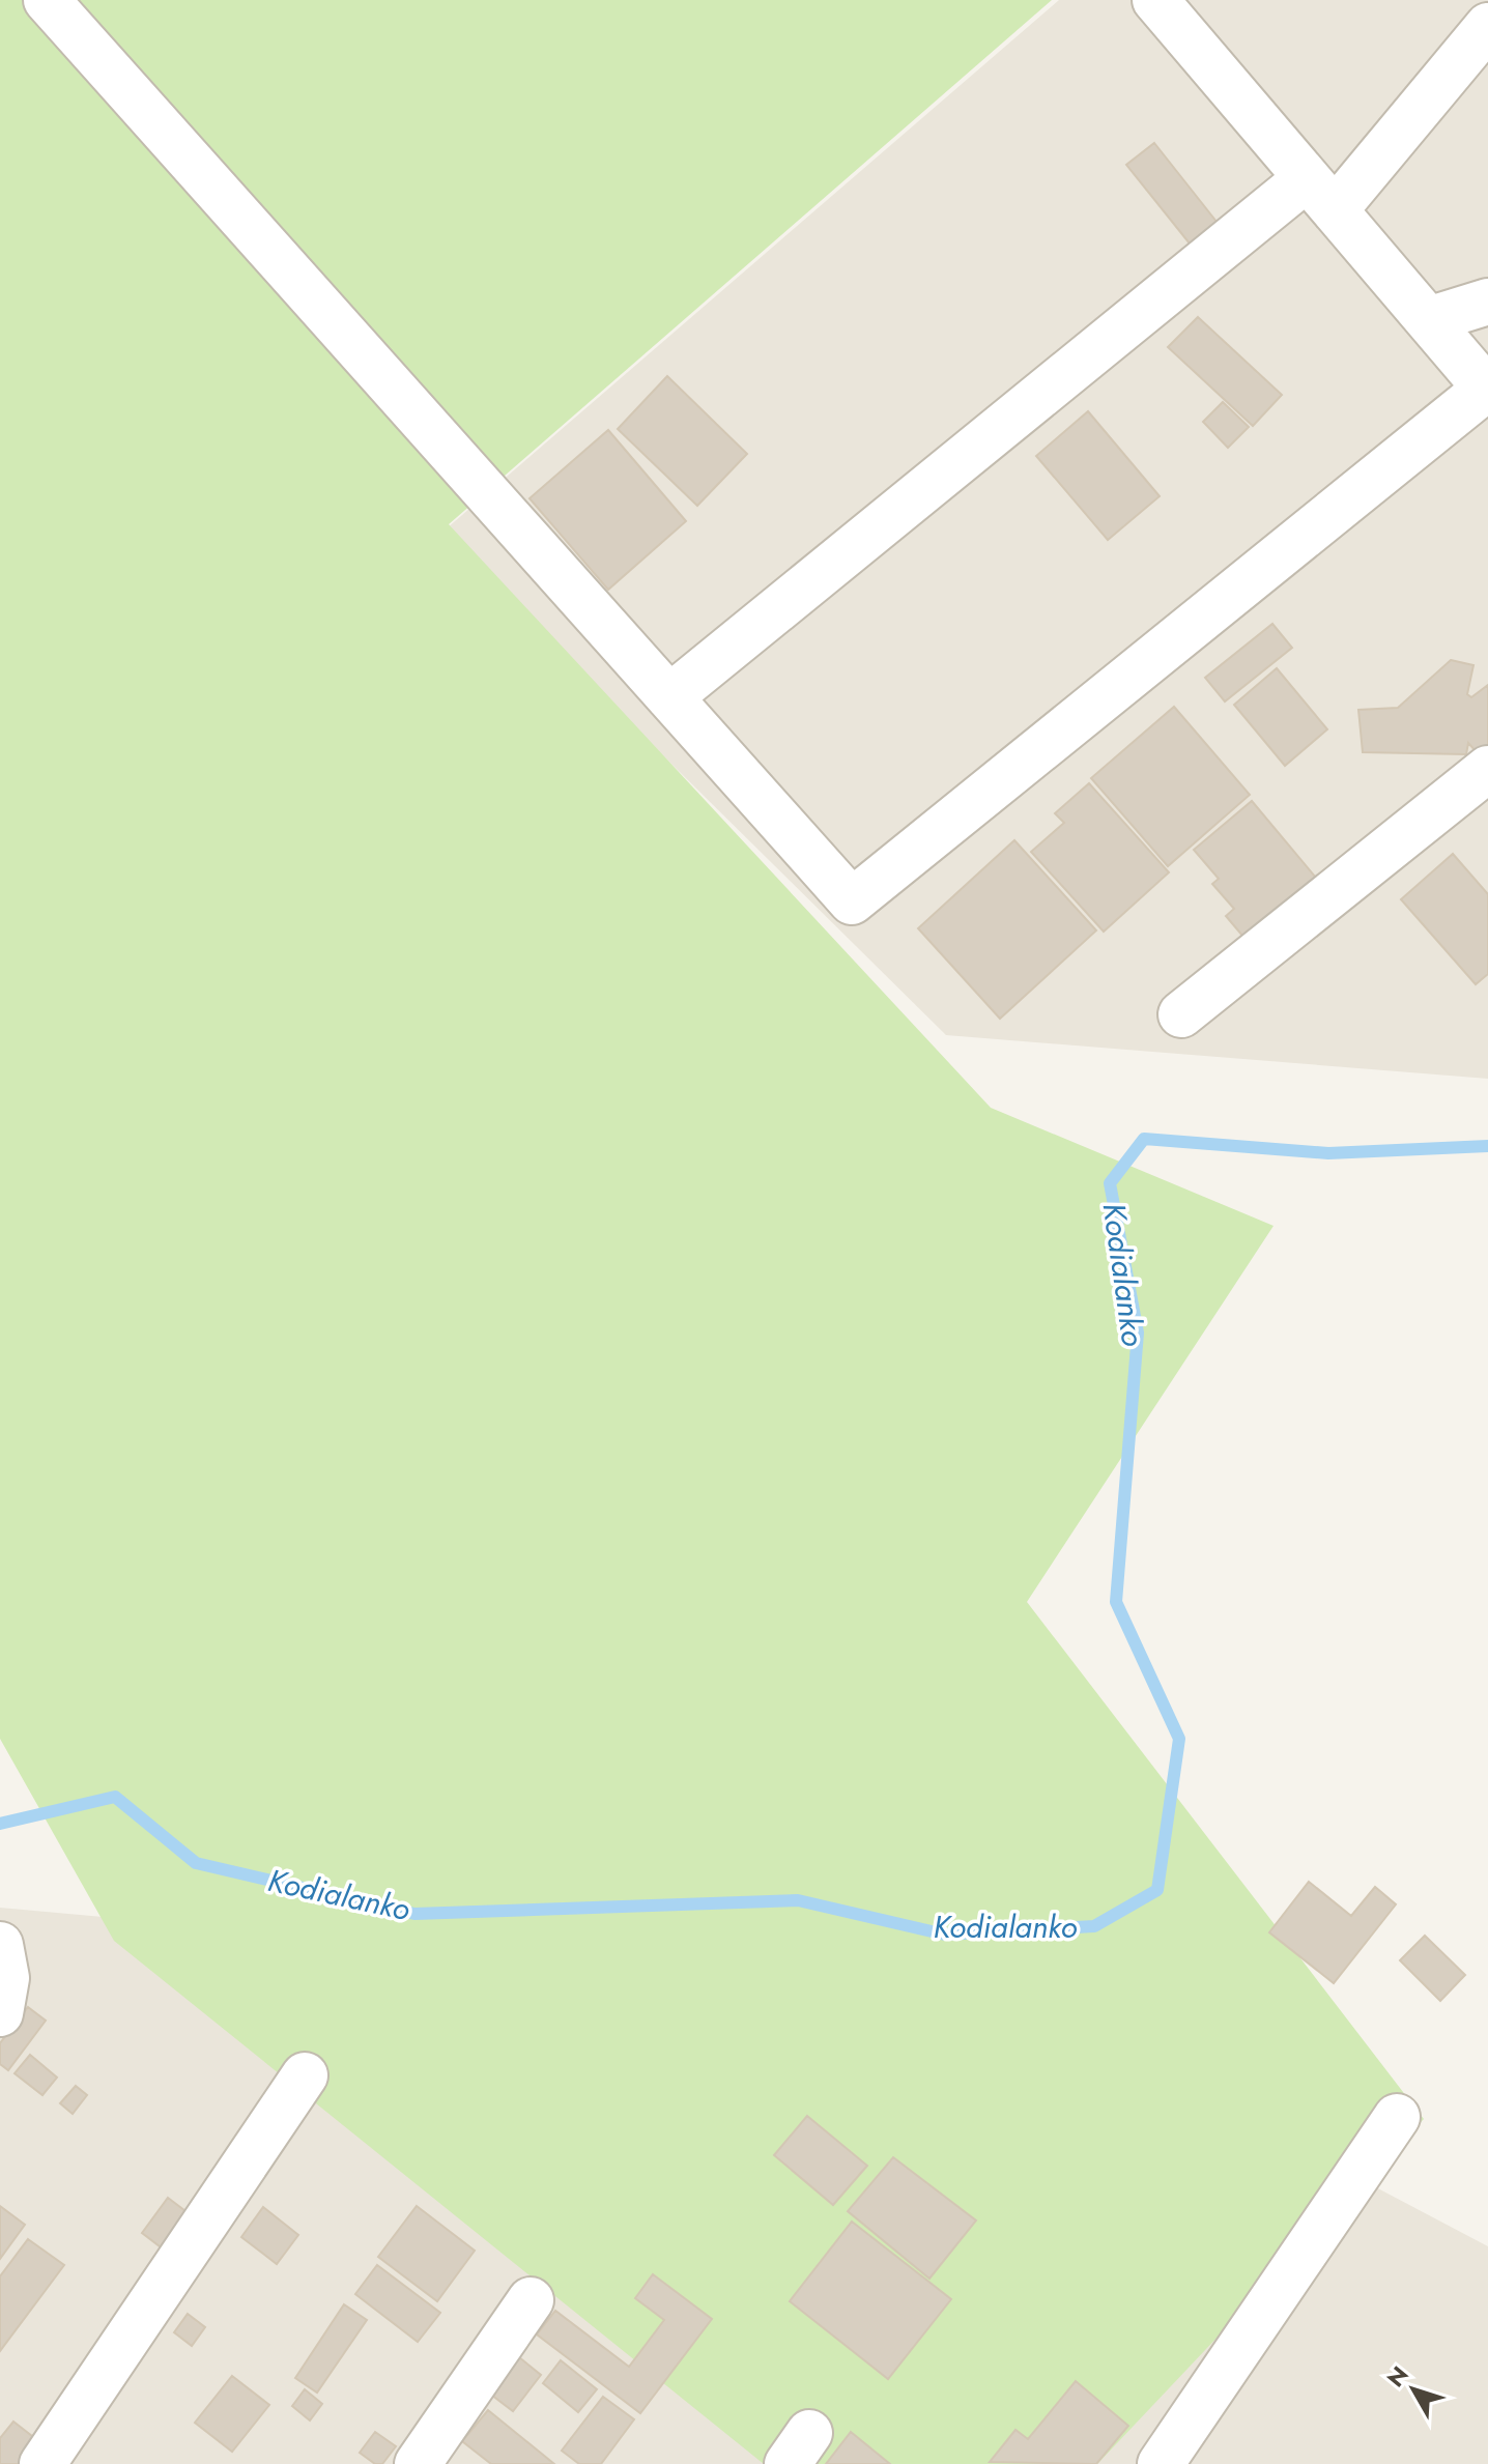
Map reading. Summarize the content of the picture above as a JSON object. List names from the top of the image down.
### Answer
{
  "water": ["Kodialanko"],
  "north": "top left"
}
